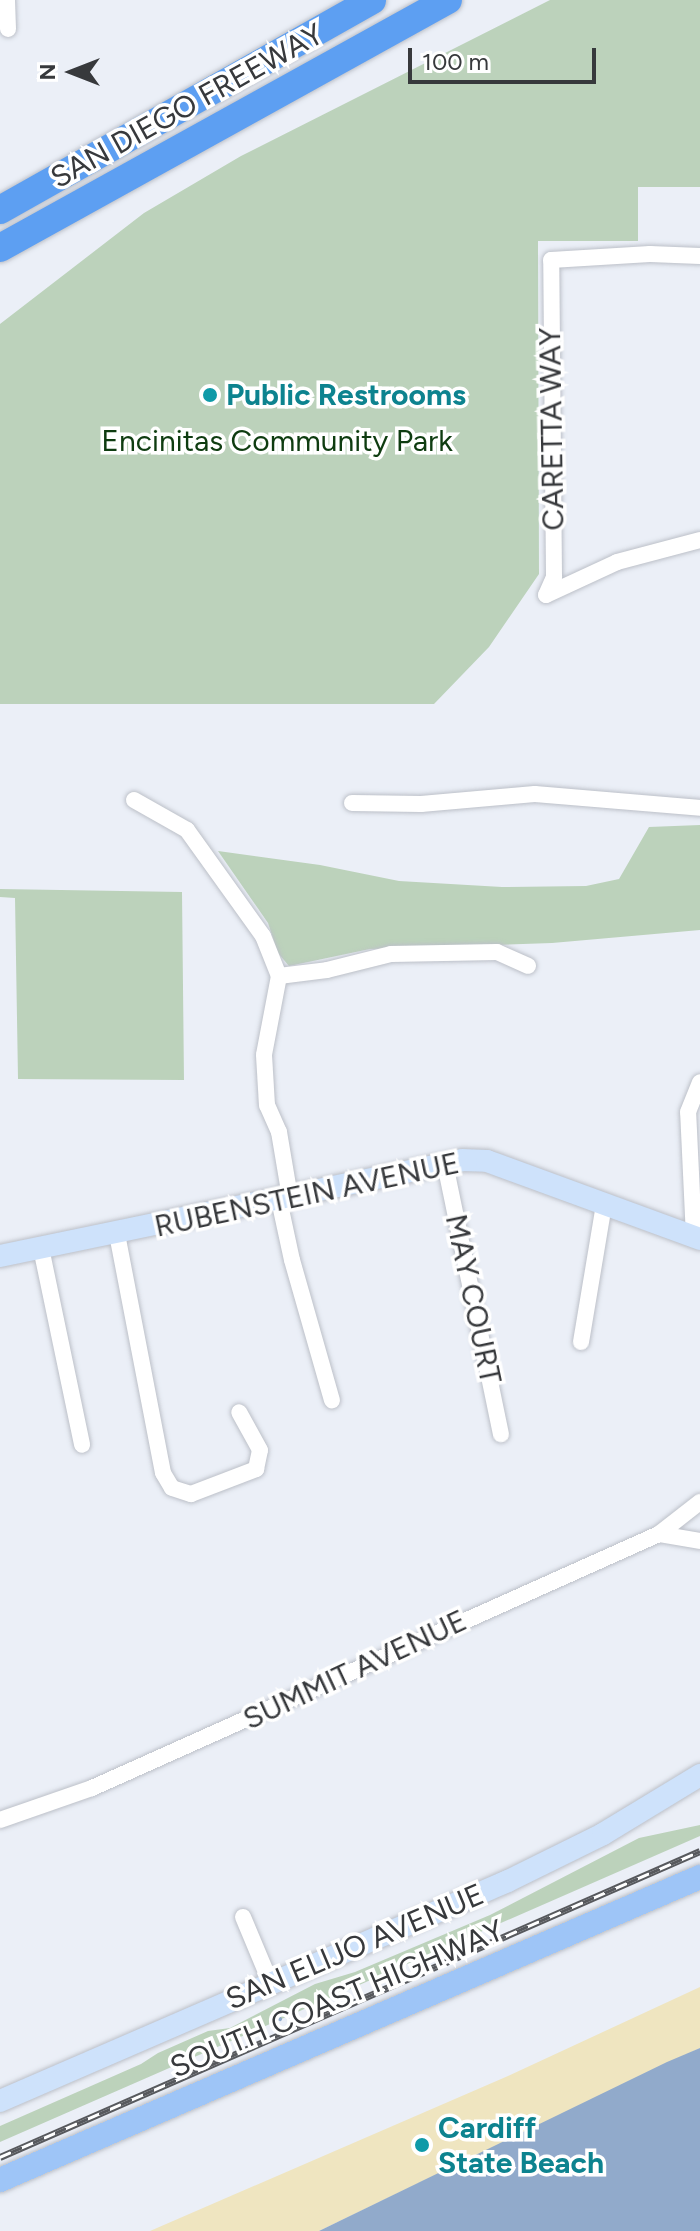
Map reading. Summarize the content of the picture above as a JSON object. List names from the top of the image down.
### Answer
{
  "streets": {
    "highway": ["SAN DIEGO FREEWAY"],
    "main road": ["RUBENSTEIN AVENUE", "SAN ELIJO AVENUE", "SOUTH COAST HIGHWAY"],
    "street": ["CARETTA WAY", "MAY COURT", "SUMMIT AVENUE"]
  },
  "crossings": [
    ["RUBENSTEIN AVENUE", "MAY COURT"]
  ],
  "parks": ["Encinitas Community Park"],
  "places": ["Public Restrooms", "Cardiff State Beach"],
  "scale_bar": "100 m",
  "north": "left"
}
